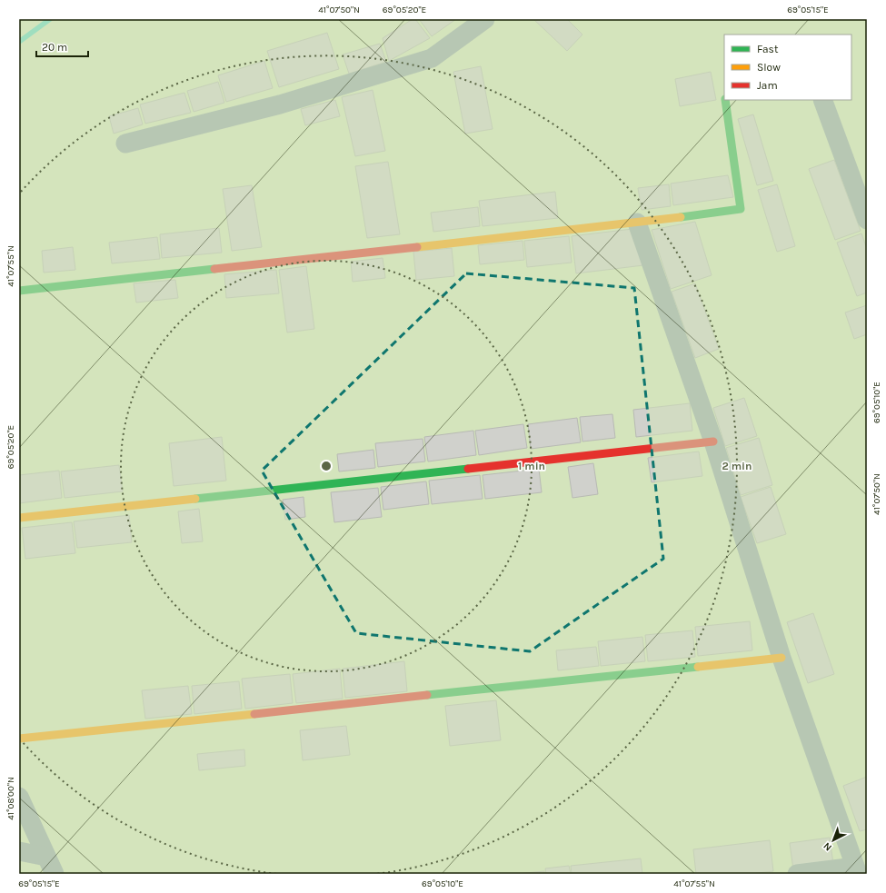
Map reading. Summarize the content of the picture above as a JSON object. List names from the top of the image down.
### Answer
{
  "legend": ["Fast", "Slow", "Jam"],
  "scale_bar": "20 m",
  "north": "bottom left",
  "coordinates": [
    "41°07'50\"N",
    "69°05'20\"E",
    "69°05'15\"E",
    "41°07'55\"N",
    "69°05'10\"E",
    "41°08'00\"N"
  ],
  "rings": ["1 min", "2 min"]
}
